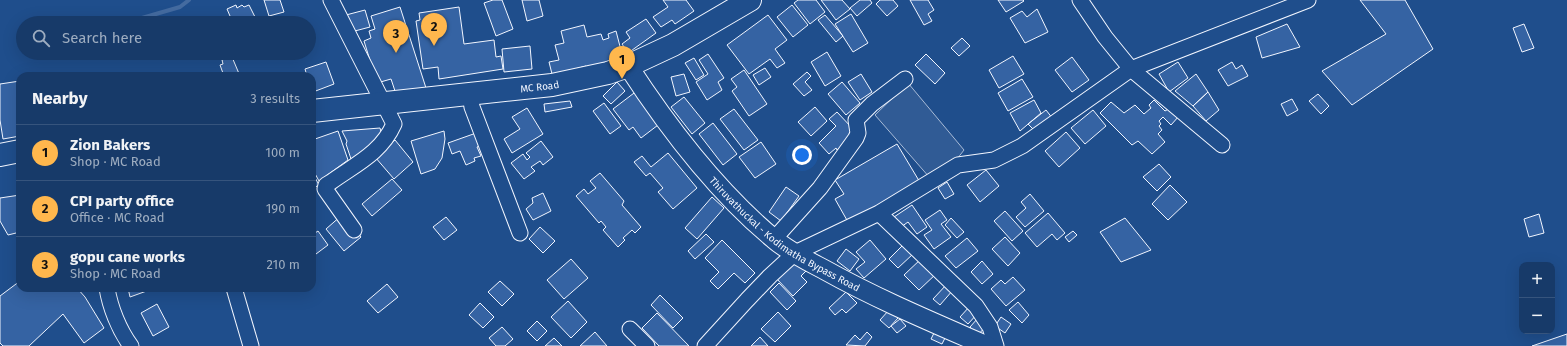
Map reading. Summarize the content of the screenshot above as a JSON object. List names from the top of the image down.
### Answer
{
  "streets": {
    "highway": ["MC Road"],
    "main road": ["Thiruvathuckal - Kodimatha Bypass Road"]
  },
  "crossings": [
    ["MC Road", "Thiruvathuckal - Kodimatha Bypass Road"]
  ],
  "page": {
    "pins": ["2", "3", "1"],
    "search": "Search here",
    "heading": ["Nearby", "3 results"],
    "list": [
      {
        "mark": "1",
        "name": "Zion Bakers",
        "note": "Shop · MC Road",
        "value": "100 m"
      },
      {
        "mark": "2",
        "name": "CPI party office",
        "note": "Office · MC Road",
        "value": "190 m"
      },
      {
        "mark": "3",
        "name": "gopu cane works",
        "note": "Shop · MC Road",
        "value": "210 m"
      }
    ],
    "map_buttons": ["+", "−"]
  }
}
